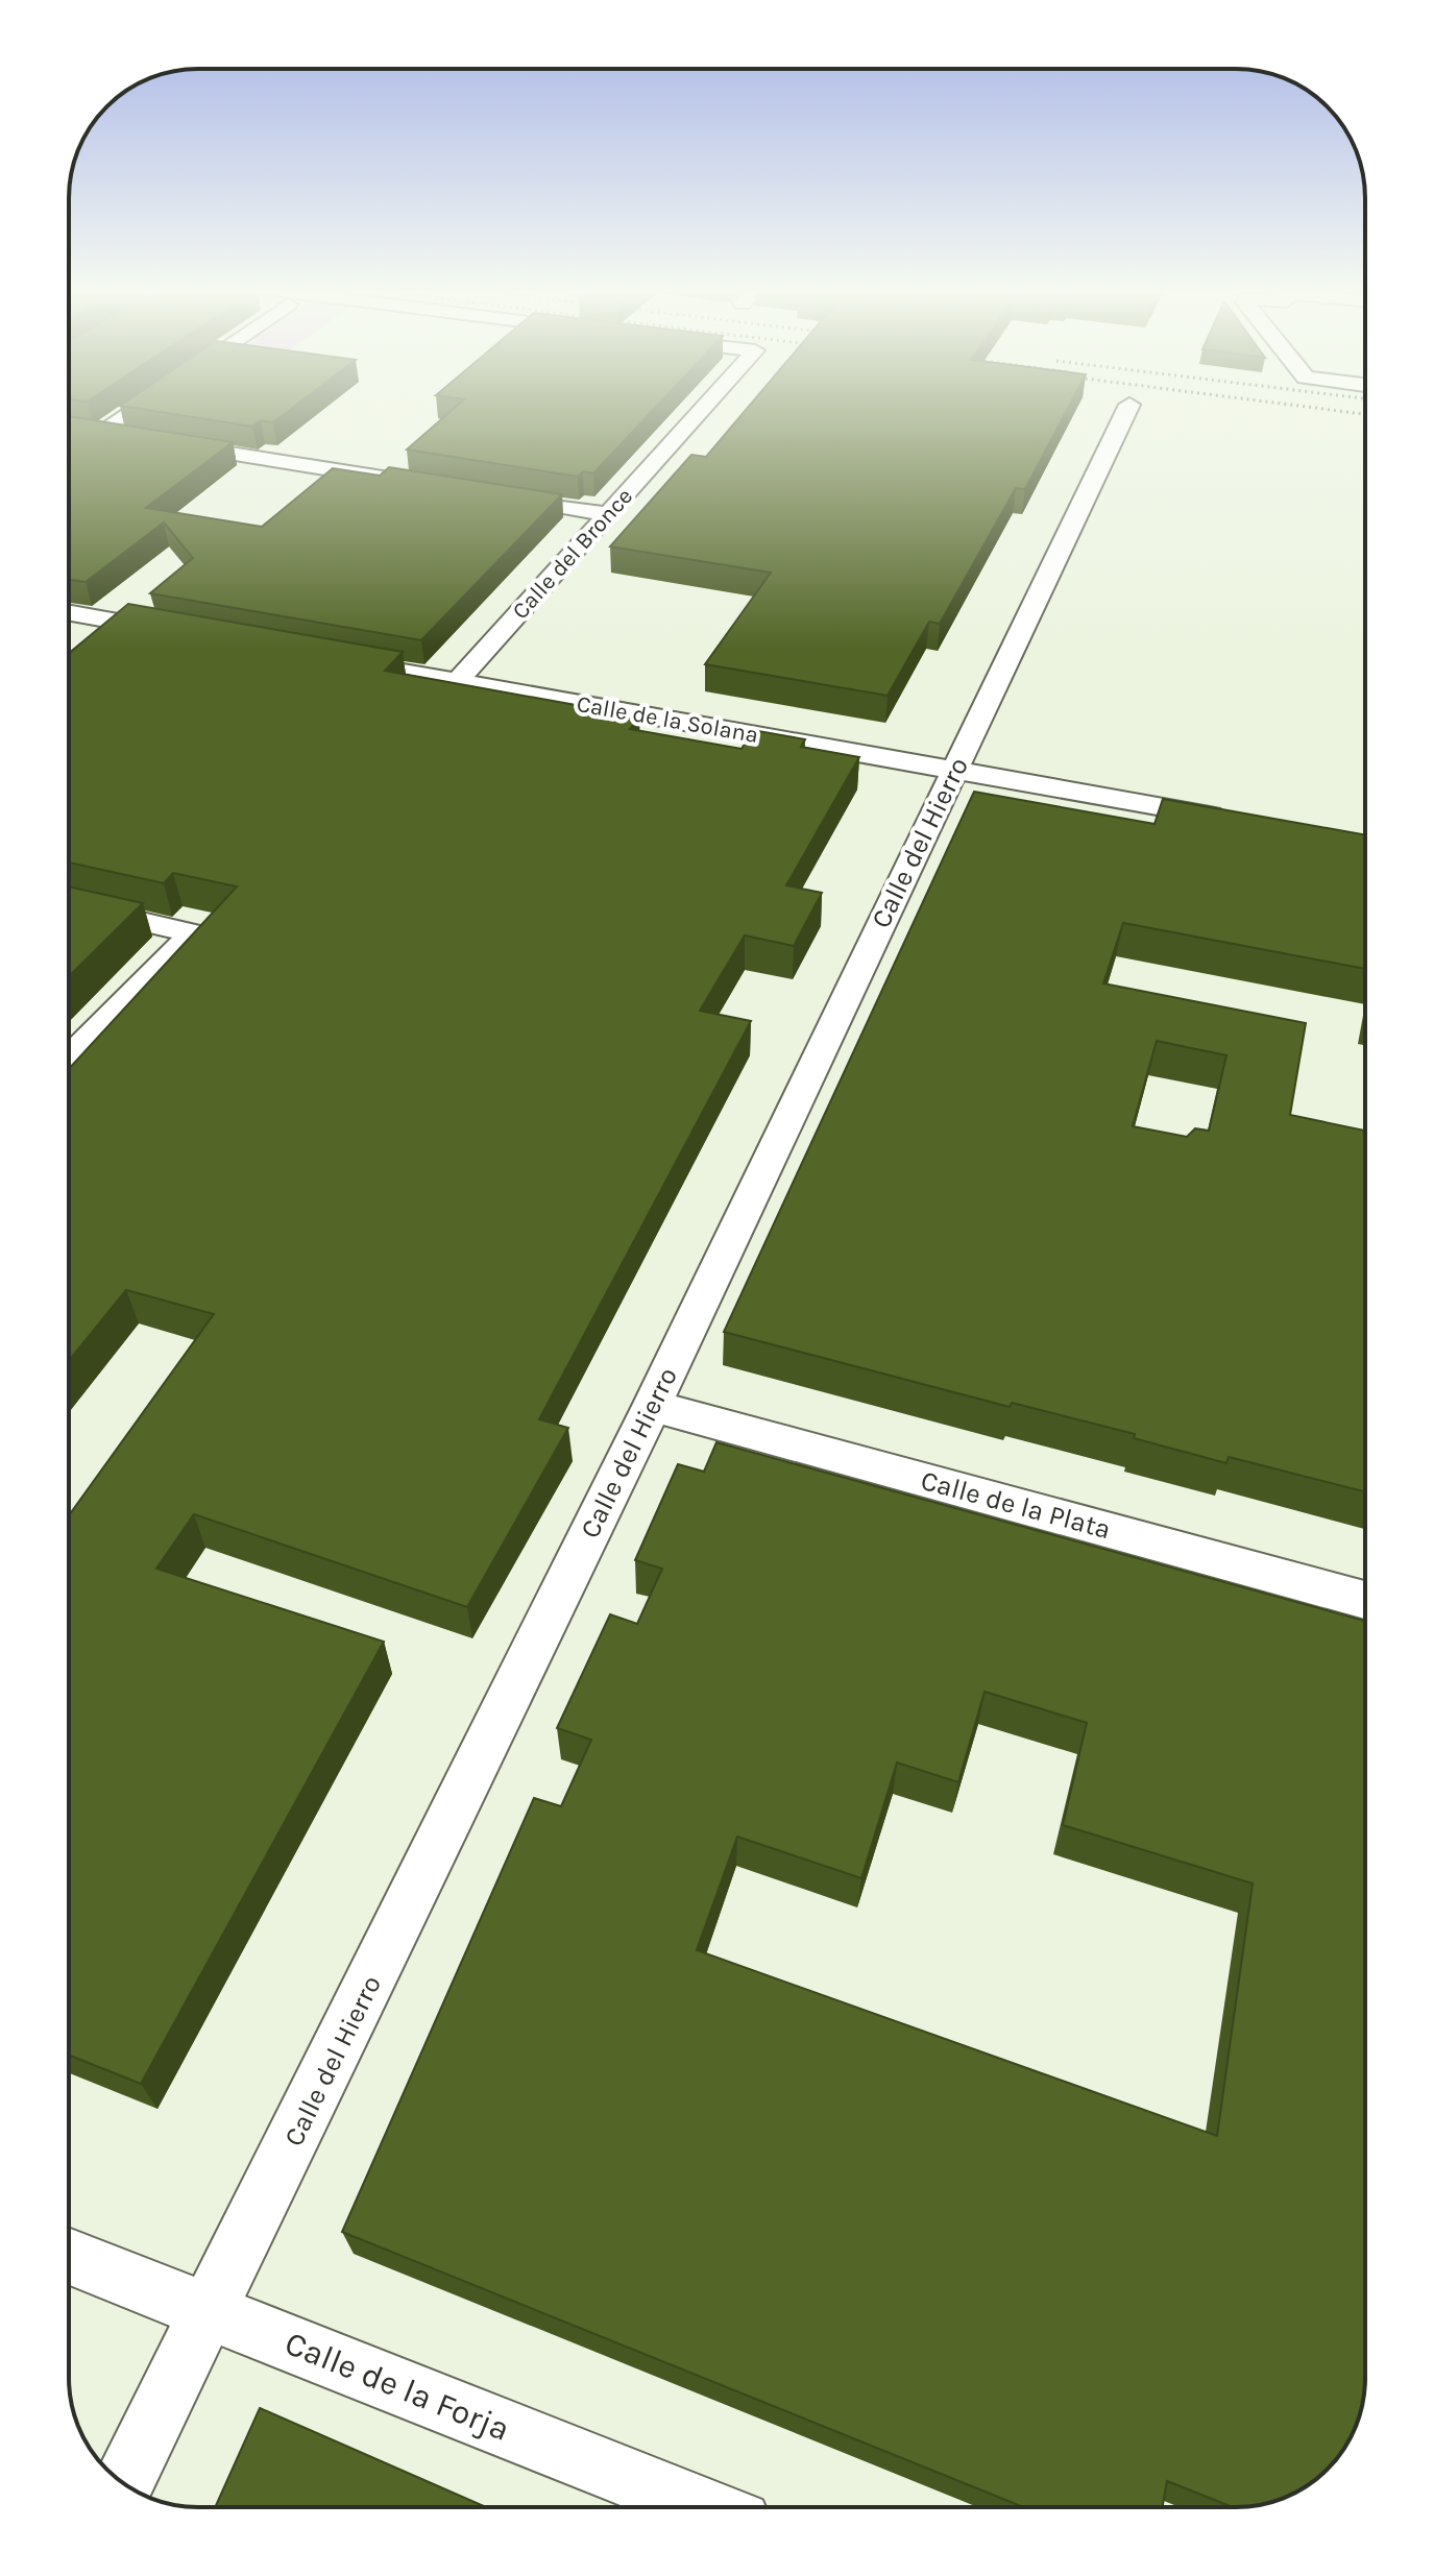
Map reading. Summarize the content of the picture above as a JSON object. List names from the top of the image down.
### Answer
{
  "streets": {
    "street": [
      "Calle del Bronce",
      "Calle de la Solana",
      "Calle del Hierro",
      "Calle de la Plata",
      "Calle de la Forja"
    ]
  },
  "crossings": [
    ["Calle del Bronce", "Calle de la Solana"],
    ["Calle de la Solana", "Calle del Hierro"],
    ["Calle del Hierro", "Calle de la Plata"],
    ["Calle del Hierro", "Calle de la Forja"]
  ]
}
